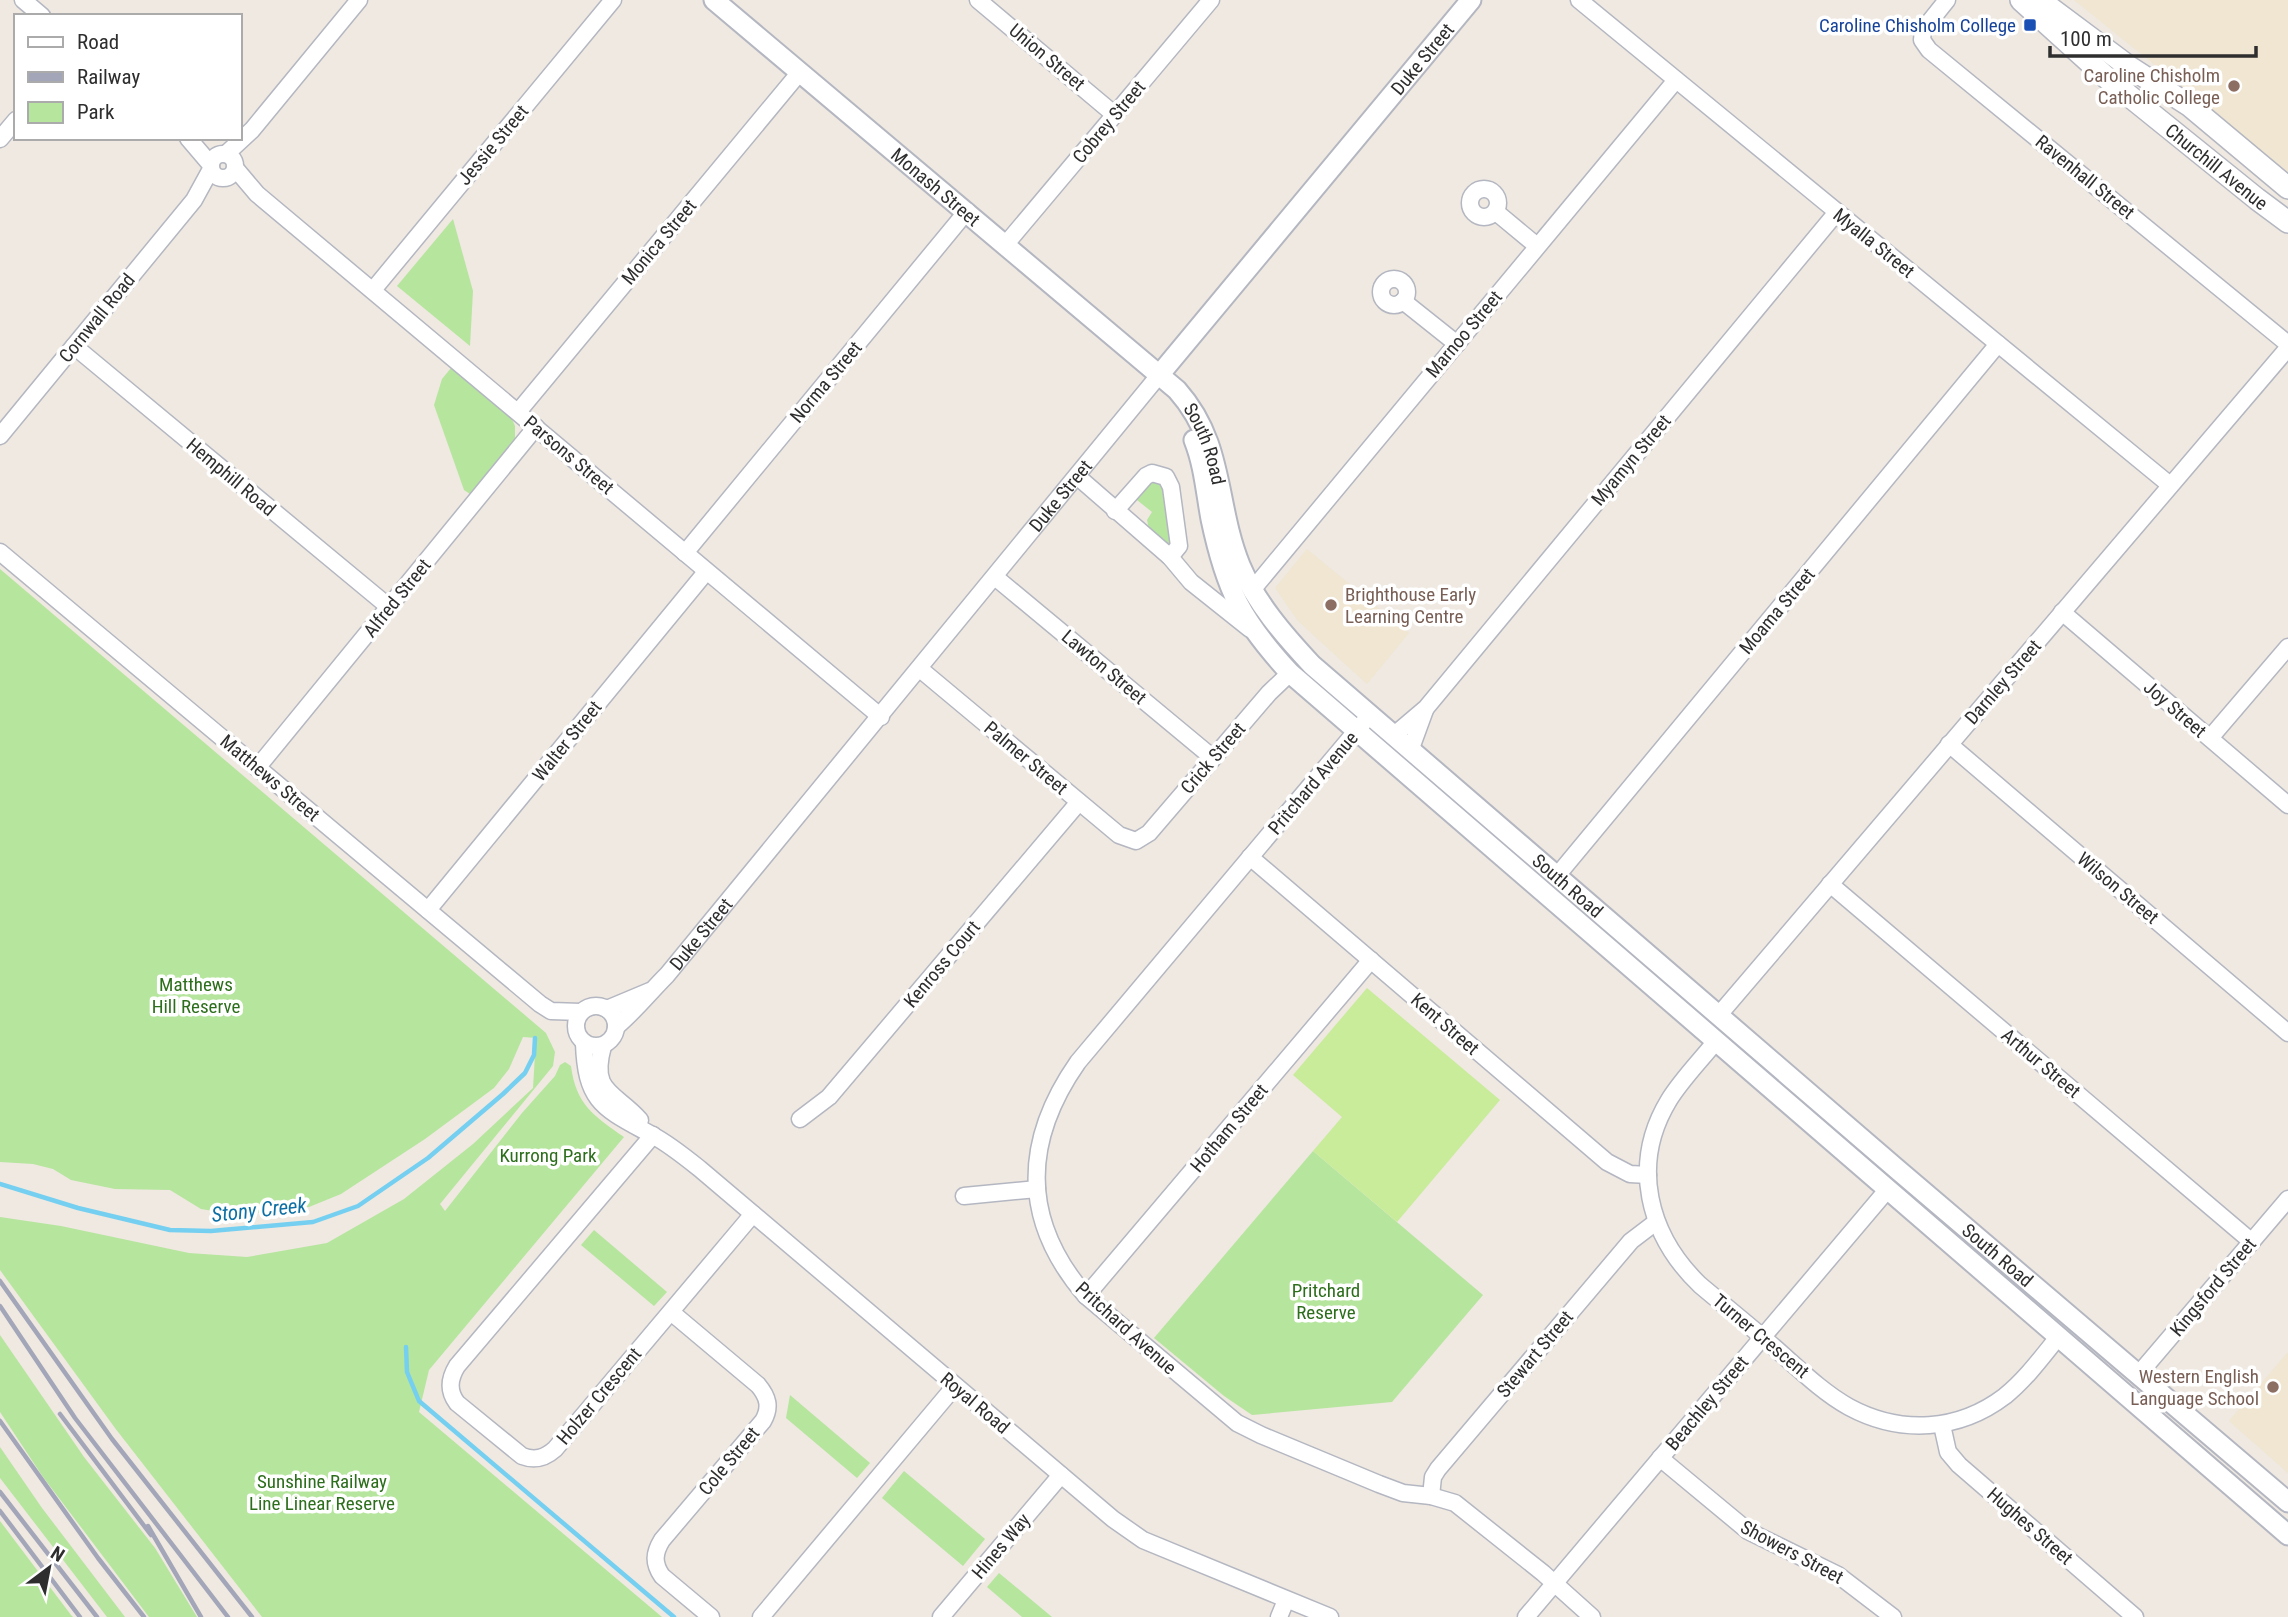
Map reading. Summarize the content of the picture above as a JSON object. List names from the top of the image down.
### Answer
{
  "streets": {
    "main road": ["Churchill Avenue"],
    "street": [
      "Union Street",
      "Duke Street",
      "Cobrey Street",
      "Jessie Street",
      "Ravenhall Street",
      "Monash Street",
      "Monica Street",
      "Myalla Street",
      "Cornwall Road",
      "Marnoo Street",
      "Norma Street",
      "South Road",
      "Parsons Street",
      "Myamyn Street",
      "Hemphill Road",
      "Alfred Street",
      "Moama Street",
      "Lawton Street",
      "Darnley Street",
      "Joy Street",
      "Walter Street",
      "Palmer Street",
      "Crick Street",
      "Matthews Street",
      "Pritchard Avenue",
      "Wilson Street",
      "Kenross Court",
      "Kent Street",
      "Arthur Street",
      "Hotham Street",
      "Kingsford Street",
      "Turner Crescent",
      "Stewart Street",
      "Holzer Crescent",
      "Royal Road",
      "Beachley Street",
      "Cole Street",
      "Hughes Street",
      "Hines Way",
      "Showers Street"
    ]
  },
  "crossings": [
    ["Union Street", "Cobrey Street"],
    ["Duke Street", "Monash Street"],
    ["Duke Street", "South Road"],
    ["Duke Street", "Parsons Street"],
    ["Duke Street", "Lawton Street"],
    ["Duke Street", "Palmer Street"],
    ["Duke Street", "Matthews Street"],
    ["Duke Street", "Royal Road"],
    ["Cobrey Street", "Monash Street"],
    ["Jessie Street", "Parsons Street"],
    ["Ravenhall Street", "Darnley Street"],
    ["Monash Street", "Monica Street"],
    ["Monash Street", "Norma Street"],
    ["Monash Street", "South Road"],
    ["Monica Street", "Parsons Street"],
    ["Myalla Street", "Marnoo Street"],
    ["Myalla Street", "Myamyn Street"],
    ["Myalla Street", "Moama Street"],
    ["Myalla Street", "Darnley Street"],
    ["Cornwall Road", "Parsons Street"],
    ["Cornwall Road", "Hemphill Road"],
    ["Marnoo Street", "South Road"],
    ["Norma Street", "Parsons Street"],
    ["South Road", "Myamyn Street"],
    ["South Road", "Moama Street"],
    ["South Road", "Darnley Street"],
    ["South Road", "Crick Street"],
    ["South Road", "Pritchard Avenue"],
    ["South Road", "Kingsford Street"],
    ["South Road", "Turner Crescent"],
    ["South Road", "Beachley Street"],
    ["Parsons Street", "Alfred Street"],
    ["Parsons Street", "Walter Street"],
    ["Hemphill Road", "Alfred Street"],
    ["Alfred Street", "Matthews Street"],
    ["Lawton Street", "Crick Street"],
    ["Darnley Street", "Joy Street"],
    ["Darnley Street", "Wilson Street"],
    ["Darnley Street", "Arthur Street"],
    ["Walter Street", "Matthews Street"],
    ["Palmer Street", "Crick Street"],
    ["Palmer Street", "Kenross Court"],
    ["Matthews Street", "Royal Road"],
    ["Pritchard Avenue", "Kent Street"],
    ["Pritchard Avenue", "Hotham Street"],
    ["Pritchard Avenue", "Stewart Street"],
    ["Pritchard Avenue", "Beachley Street"],
    ["Kent Street", "Hotham Street"],
    ["Kent Street", "Turner Crescent"],
    ["Arthur Street", "Kingsford Street"],
    ["Turner Crescent", "Stewart Street"],
    ["Turner Crescent", "Beachley Street"],
    ["Turner Crescent", "Hughes Street"],
    ["Holzer Crescent", "Royal Road"],
    ["Holzer Crescent", "Cole Street"],
    ["Royal Road", "Hines Way"],
    ["Beachley Street", "Showers Street"]
  ],
  "water": ["Stony Creek"],
  "parks": [
    "Matthews Hill Reserve",
    "Kurrong Park",
    "Pritchard Reserve",
    "Sunshine Railway Line Linear Reserve"
  ],
  "places": {
    "transit": ["Caroline Chisholm College"],
    "other": ["Caroline Chisholm Catholic College", "Brighthouse Early Learning Centre", "Western English Language School"]
  },
  "legend": ["Road", "Railway", "Park"],
  "scale_bar": "100 m",
  "north": "top right"
}
